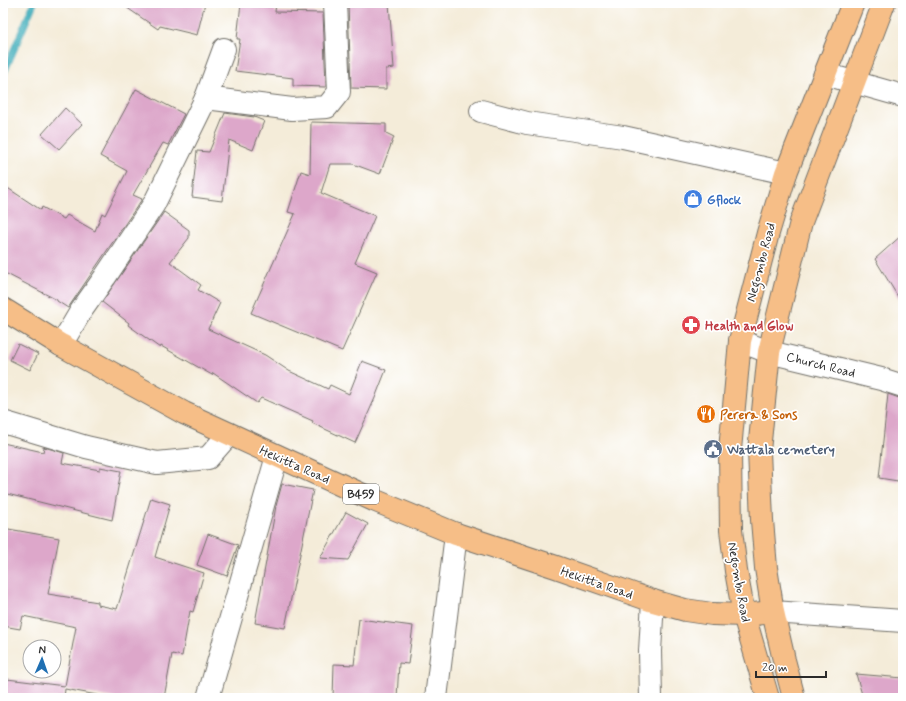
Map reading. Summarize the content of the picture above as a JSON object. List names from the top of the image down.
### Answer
{
  "streets": {
    "main road": ["Negombo Road", "Hekitta Road", "B459"],
    "street": ["Church Road"]
  },
  "crossings": [
    ["Negombo Road", "Church Road"],
    ["Negombo Road", "Hekitta Road"]
  ],
  "places": {
    "shop": ["Gflock"],
    "pharmacy": ["Health and Glow"],
    "restaurant": ["Perera & Sons"],
    "public building": ["Wattala cemetery"]
  },
  "scale_bar": "20 m",
  "north": "top"
}
